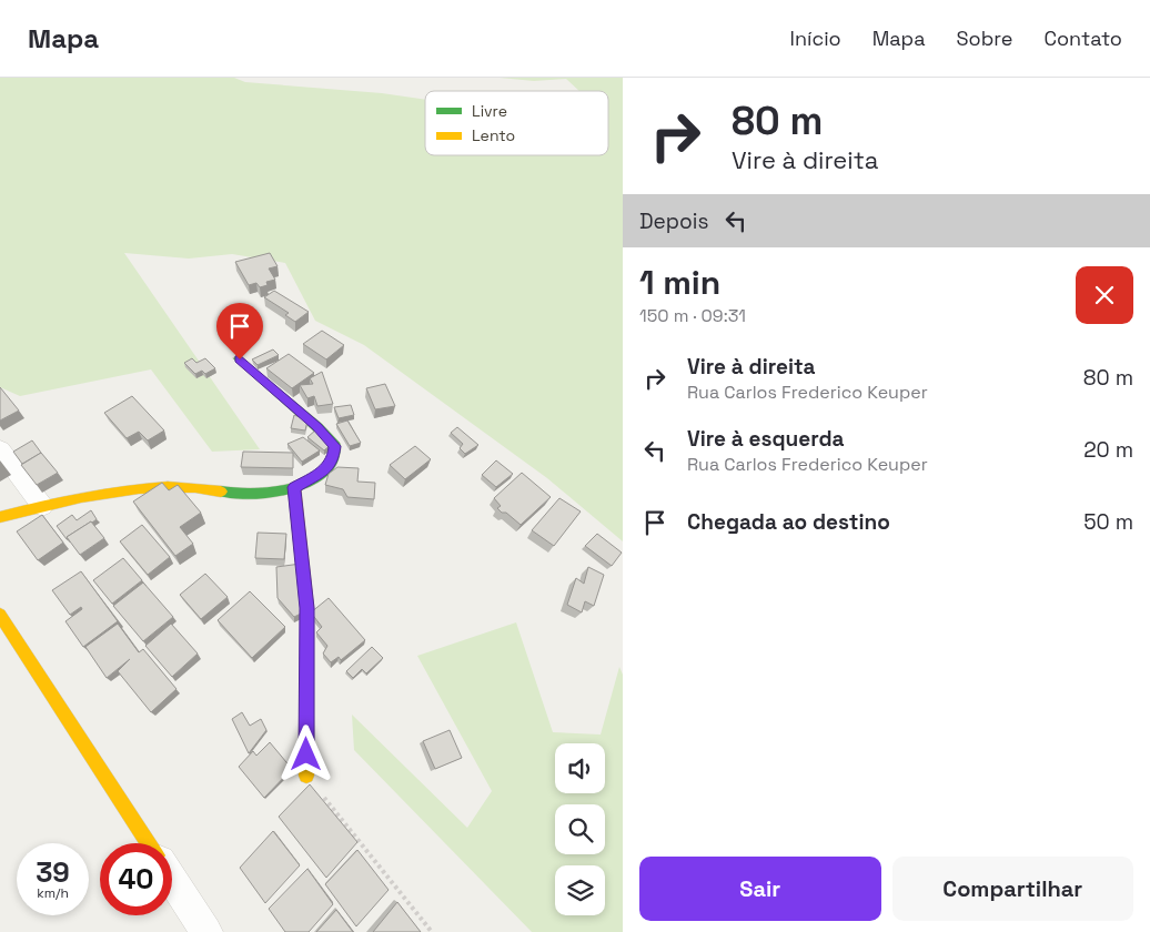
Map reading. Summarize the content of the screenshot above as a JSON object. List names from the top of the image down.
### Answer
{
  "legend": ["Livre", "Lento"],
  "page": {
    "header": "Mapa",
    "nav": [
      "Início",
      "Mapa",
      "Sobre",
      "Contato"
    ],
    "turn": ["80 m", "Vire à direita"],
    "then": "Depois",
    "heading": ["1 min", "150 m · 09:31"],
    "list": [
      {
        "name": "Vire à direita",
        "note": "Rua Carlos Frederico Keuper",
        "value": "80 m"
      },
      {
        "name": "Vire à esquerda",
        "note": "Rua Carlos Frederico Keuper",
        "value": "20 m"
      },
      {
        "name": "Chegada ao destino",
        "value": "50 m"
      }
    ],
    "speed": "39 km/h",
    "limit": "40",
    "buttons": ["Sair", "Compartilhar"]
  }
}
